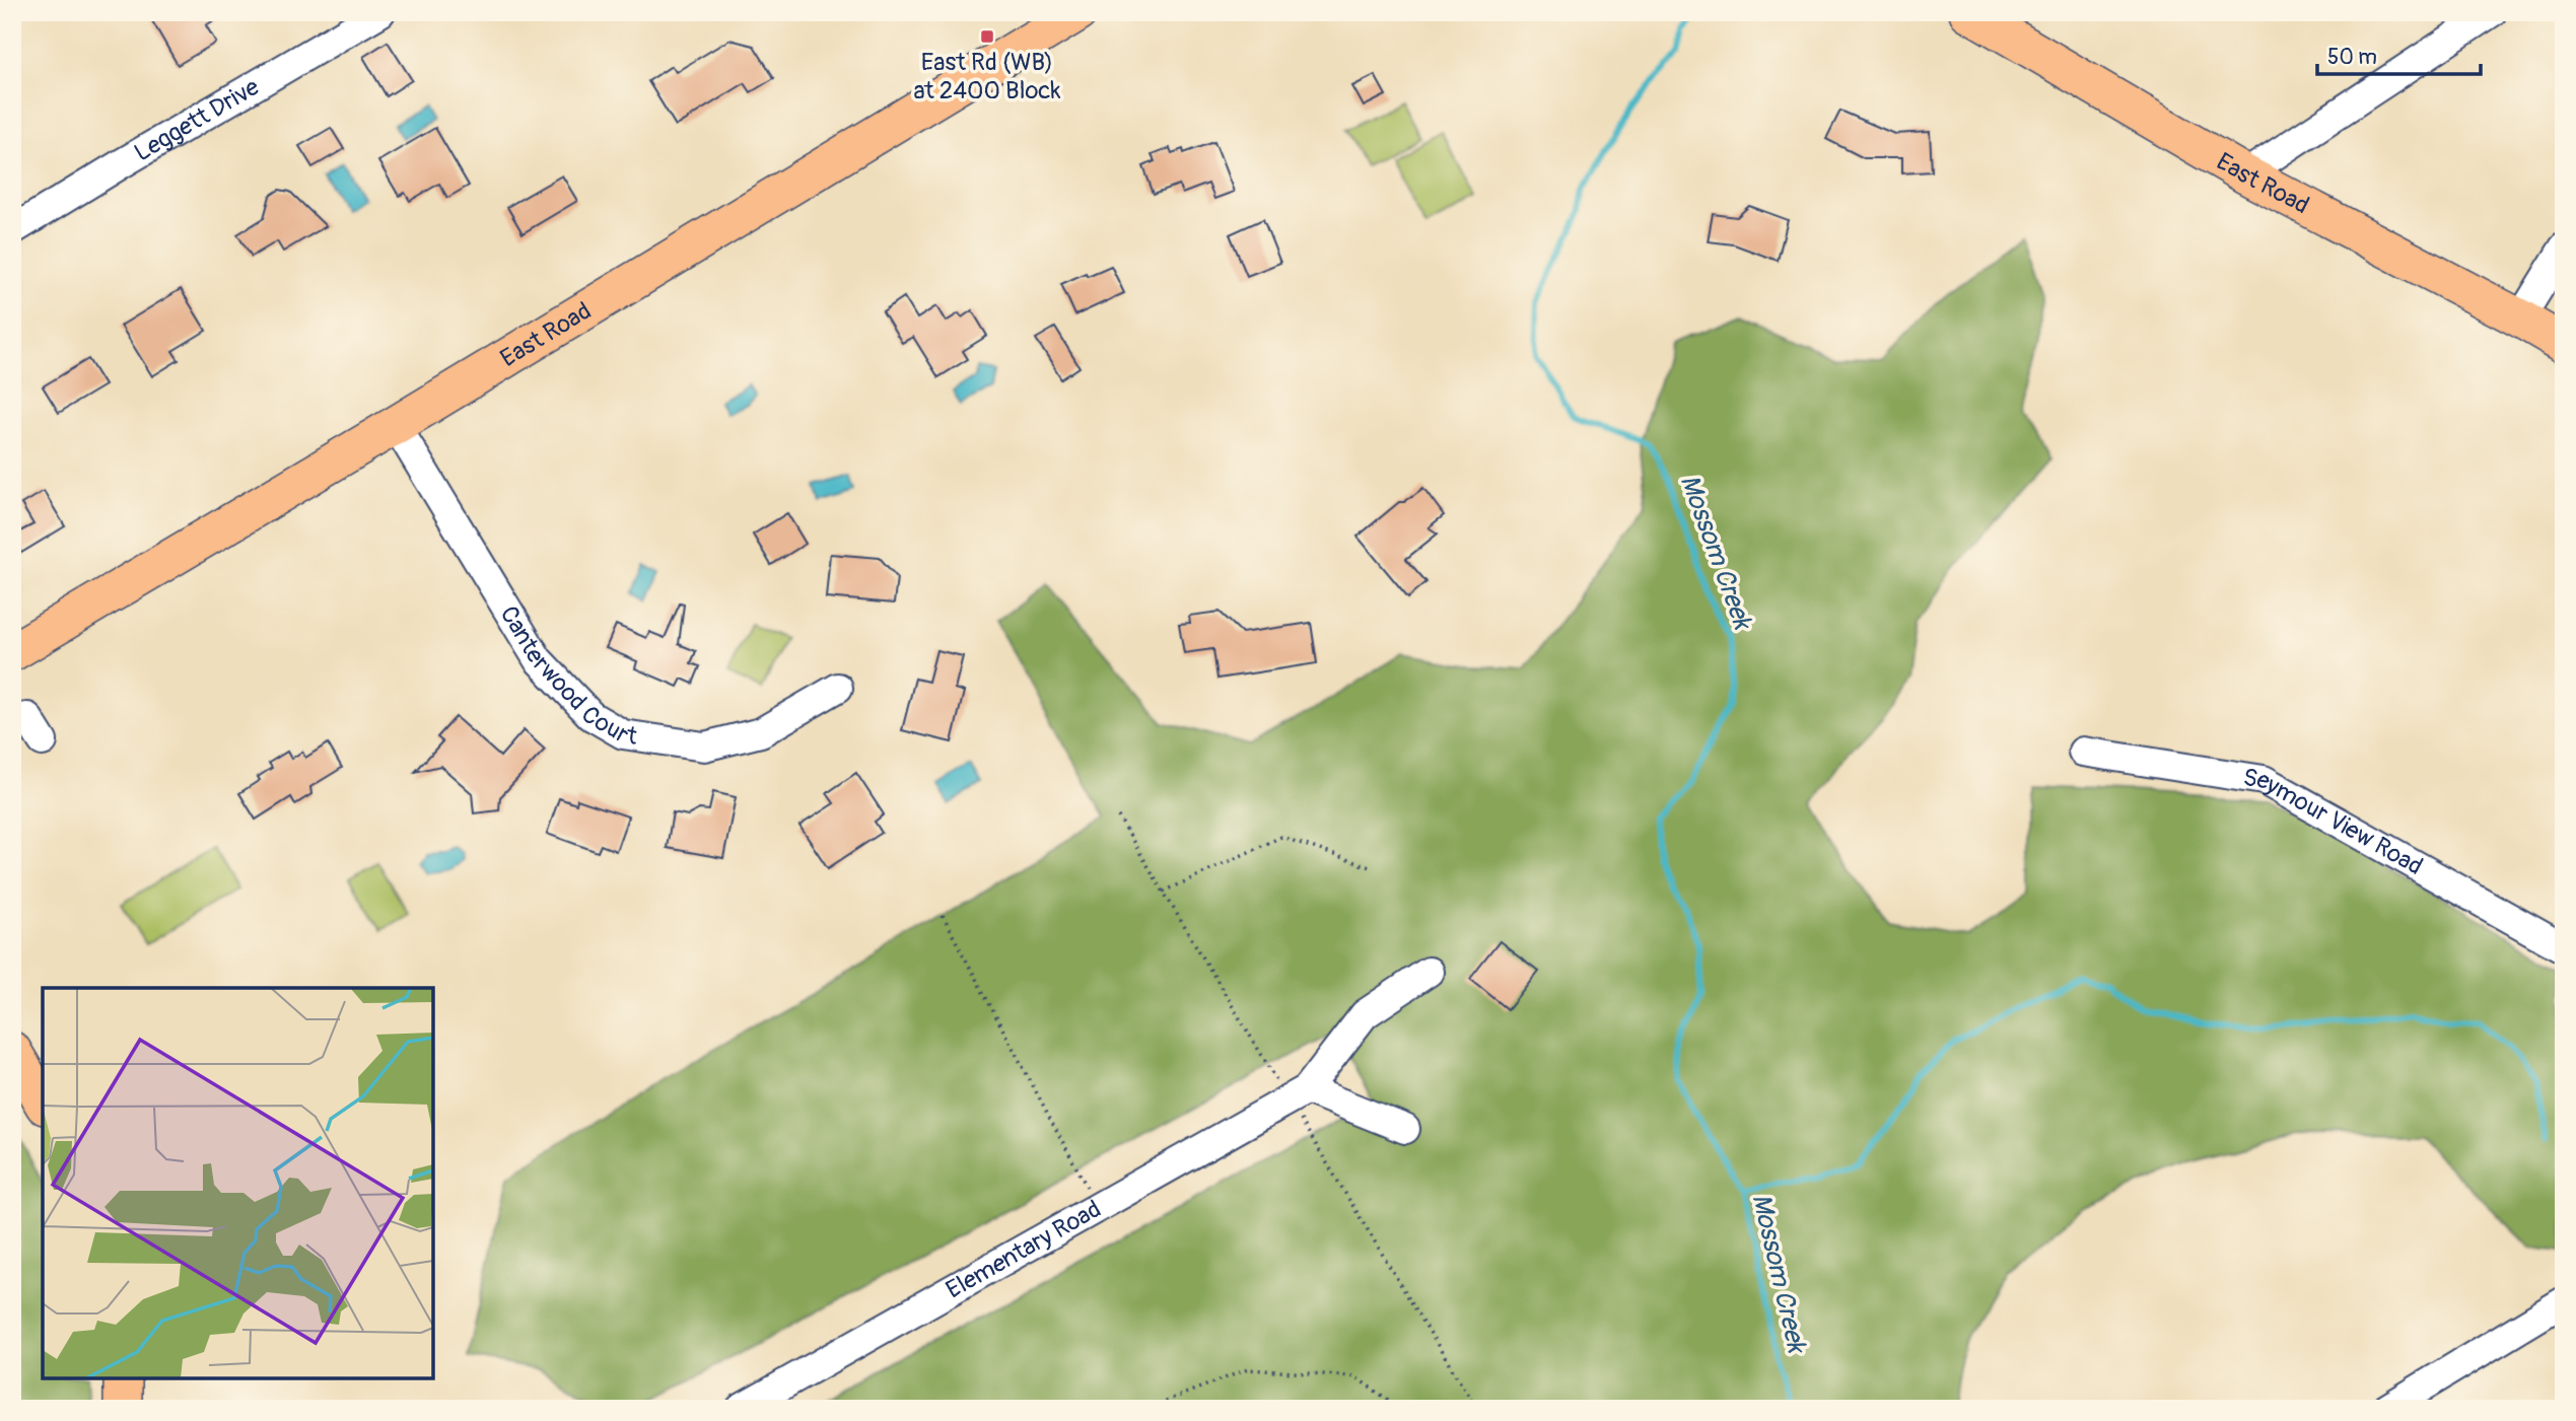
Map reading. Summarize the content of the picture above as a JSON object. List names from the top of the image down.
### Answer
{
  "streets": {
    "main road": ["East Road"],
    "street": [
      "Leggett Drive",
      "Canterwood Court",
      "Seymour View Road",
      "Elementary Road"
    ]
  },
  "crossings": [
    ["East Road", "Canterwood Court"]
  ],
  "water": ["Mossom Creek"],
  "places": {
    "transit": ["East Rd (WB) at 2400 Block"]
  },
  "scale_bar": "50 m"
}
